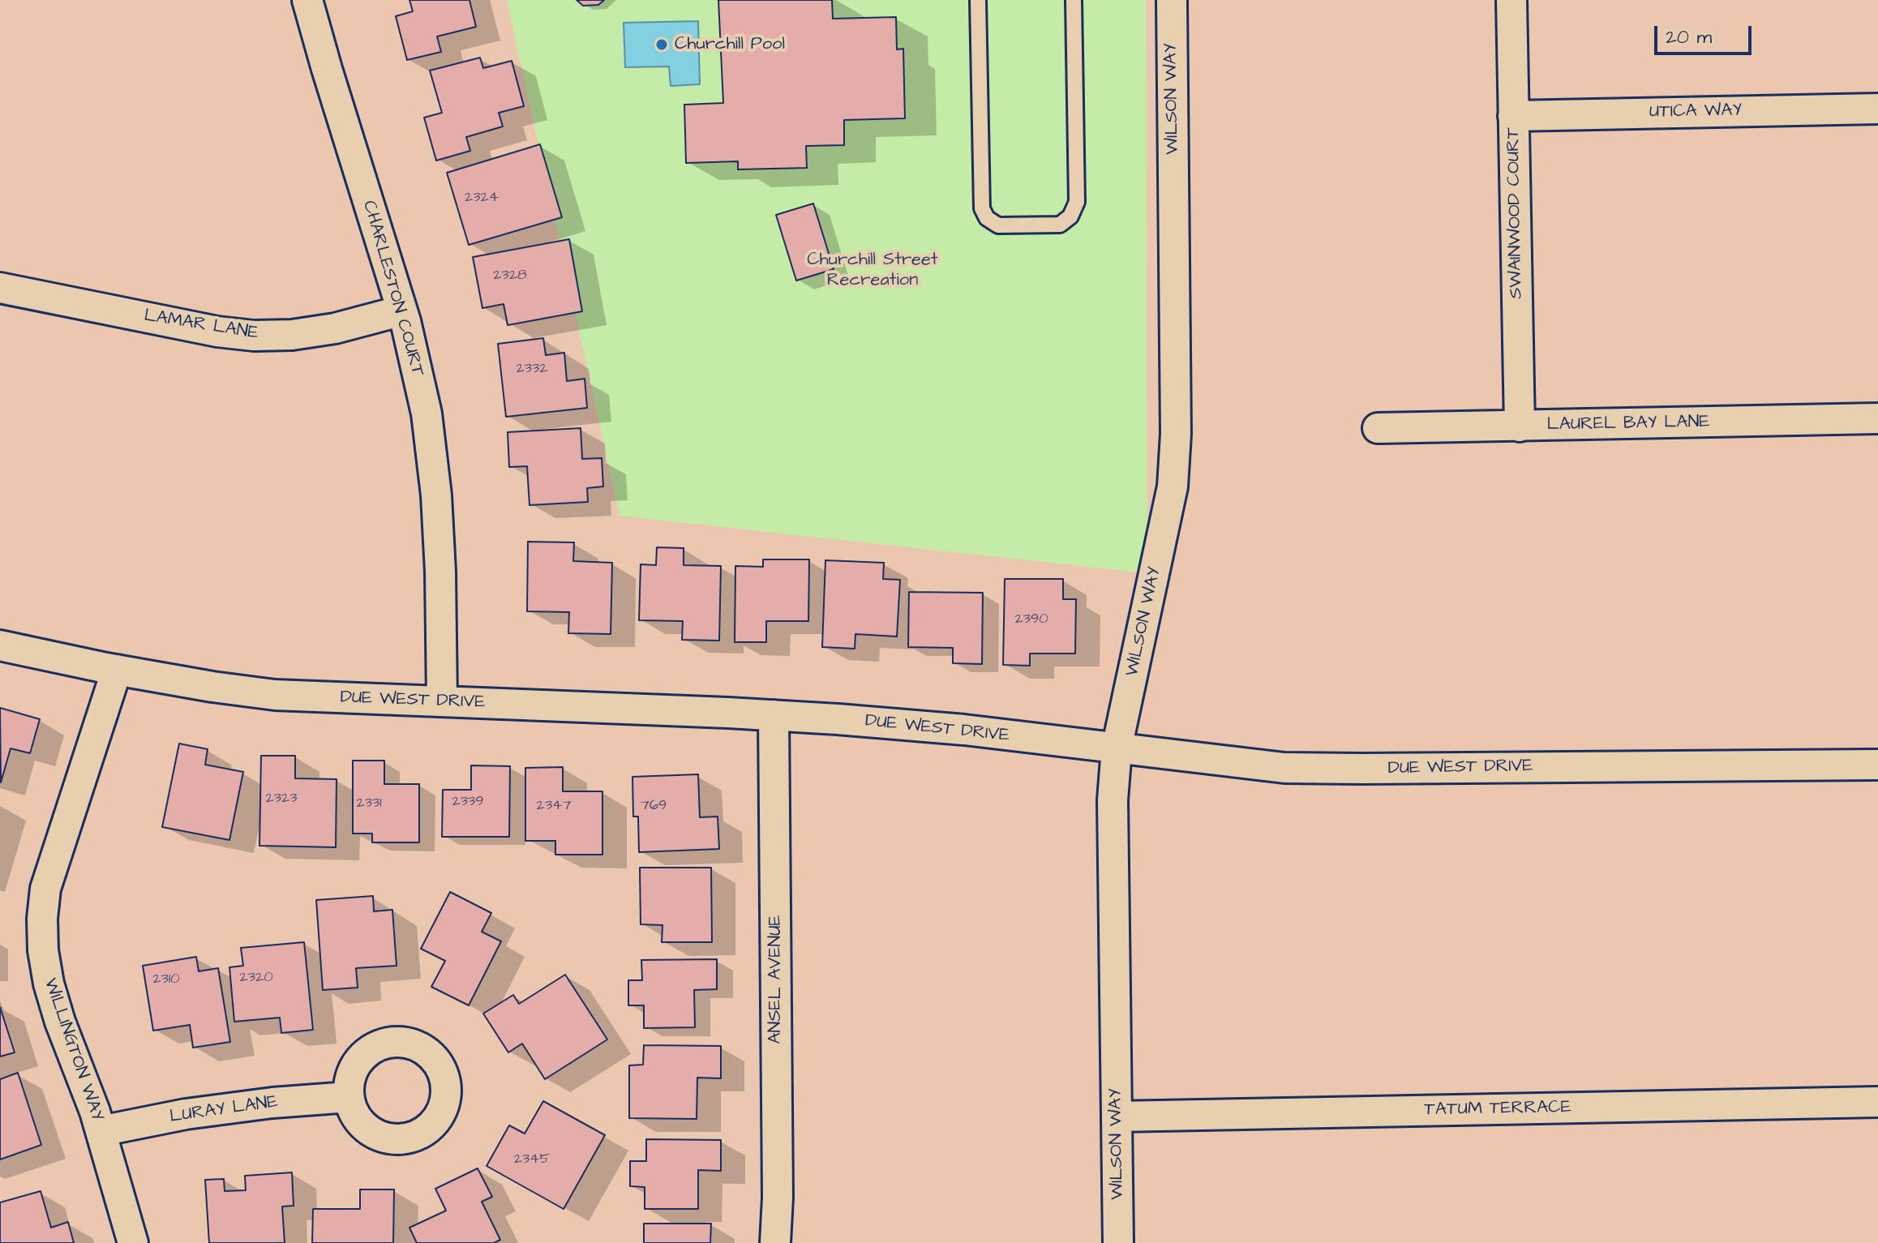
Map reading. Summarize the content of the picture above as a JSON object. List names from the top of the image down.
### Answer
{
  "streets": {
    "street": [
      "WILSON WAY",
      "UTICA WAY",
      "SWAINWOOD COURT",
      "CHARLESTON COURT",
      "LAMAR LANE",
      "LAUREL BAY LANE",
      "DUE WEST DRIVE",
      "ANSEL AVENUE",
      "WILLINGTON WAY",
      "TATUM TERRACE",
      "LURAY LANE"
    ]
  },
  "crossings": [
    ["WILSON WAY", "DUE WEST DRIVE"],
    ["WILSON WAY", "TATUM TERRACE"],
    ["UTICA WAY", "SWAINWOOD COURT"],
    ["SWAINWOOD COURT", "LAUREL BAY LANE"],
    ["CHARLESTON COURT", "LAMAR LANE"],
    ["CHARLESTON COURT", "DUE WEST DRIVE"],
    ["DUE WEST DRIVE", "ANSEL AVENUE"],
    ["DUE WEST DRIVE", "WILLINGTON WAY"],
    ["WILLINGTON WAY", "LURAY LANE"]
  ],
  "parks": ["Churchill Street Recreation"],
  "places": ["Churchill Pool"],
  "house_numbers": [
    "2324",
    "2328",
    "2332",
    "2390",
    "2323",
    "2339",
    "2331",
    "2347",
    "769",
    "2320",
    "2310",
    "2345"
  ],
  "scale_bar": "20 m"
}
